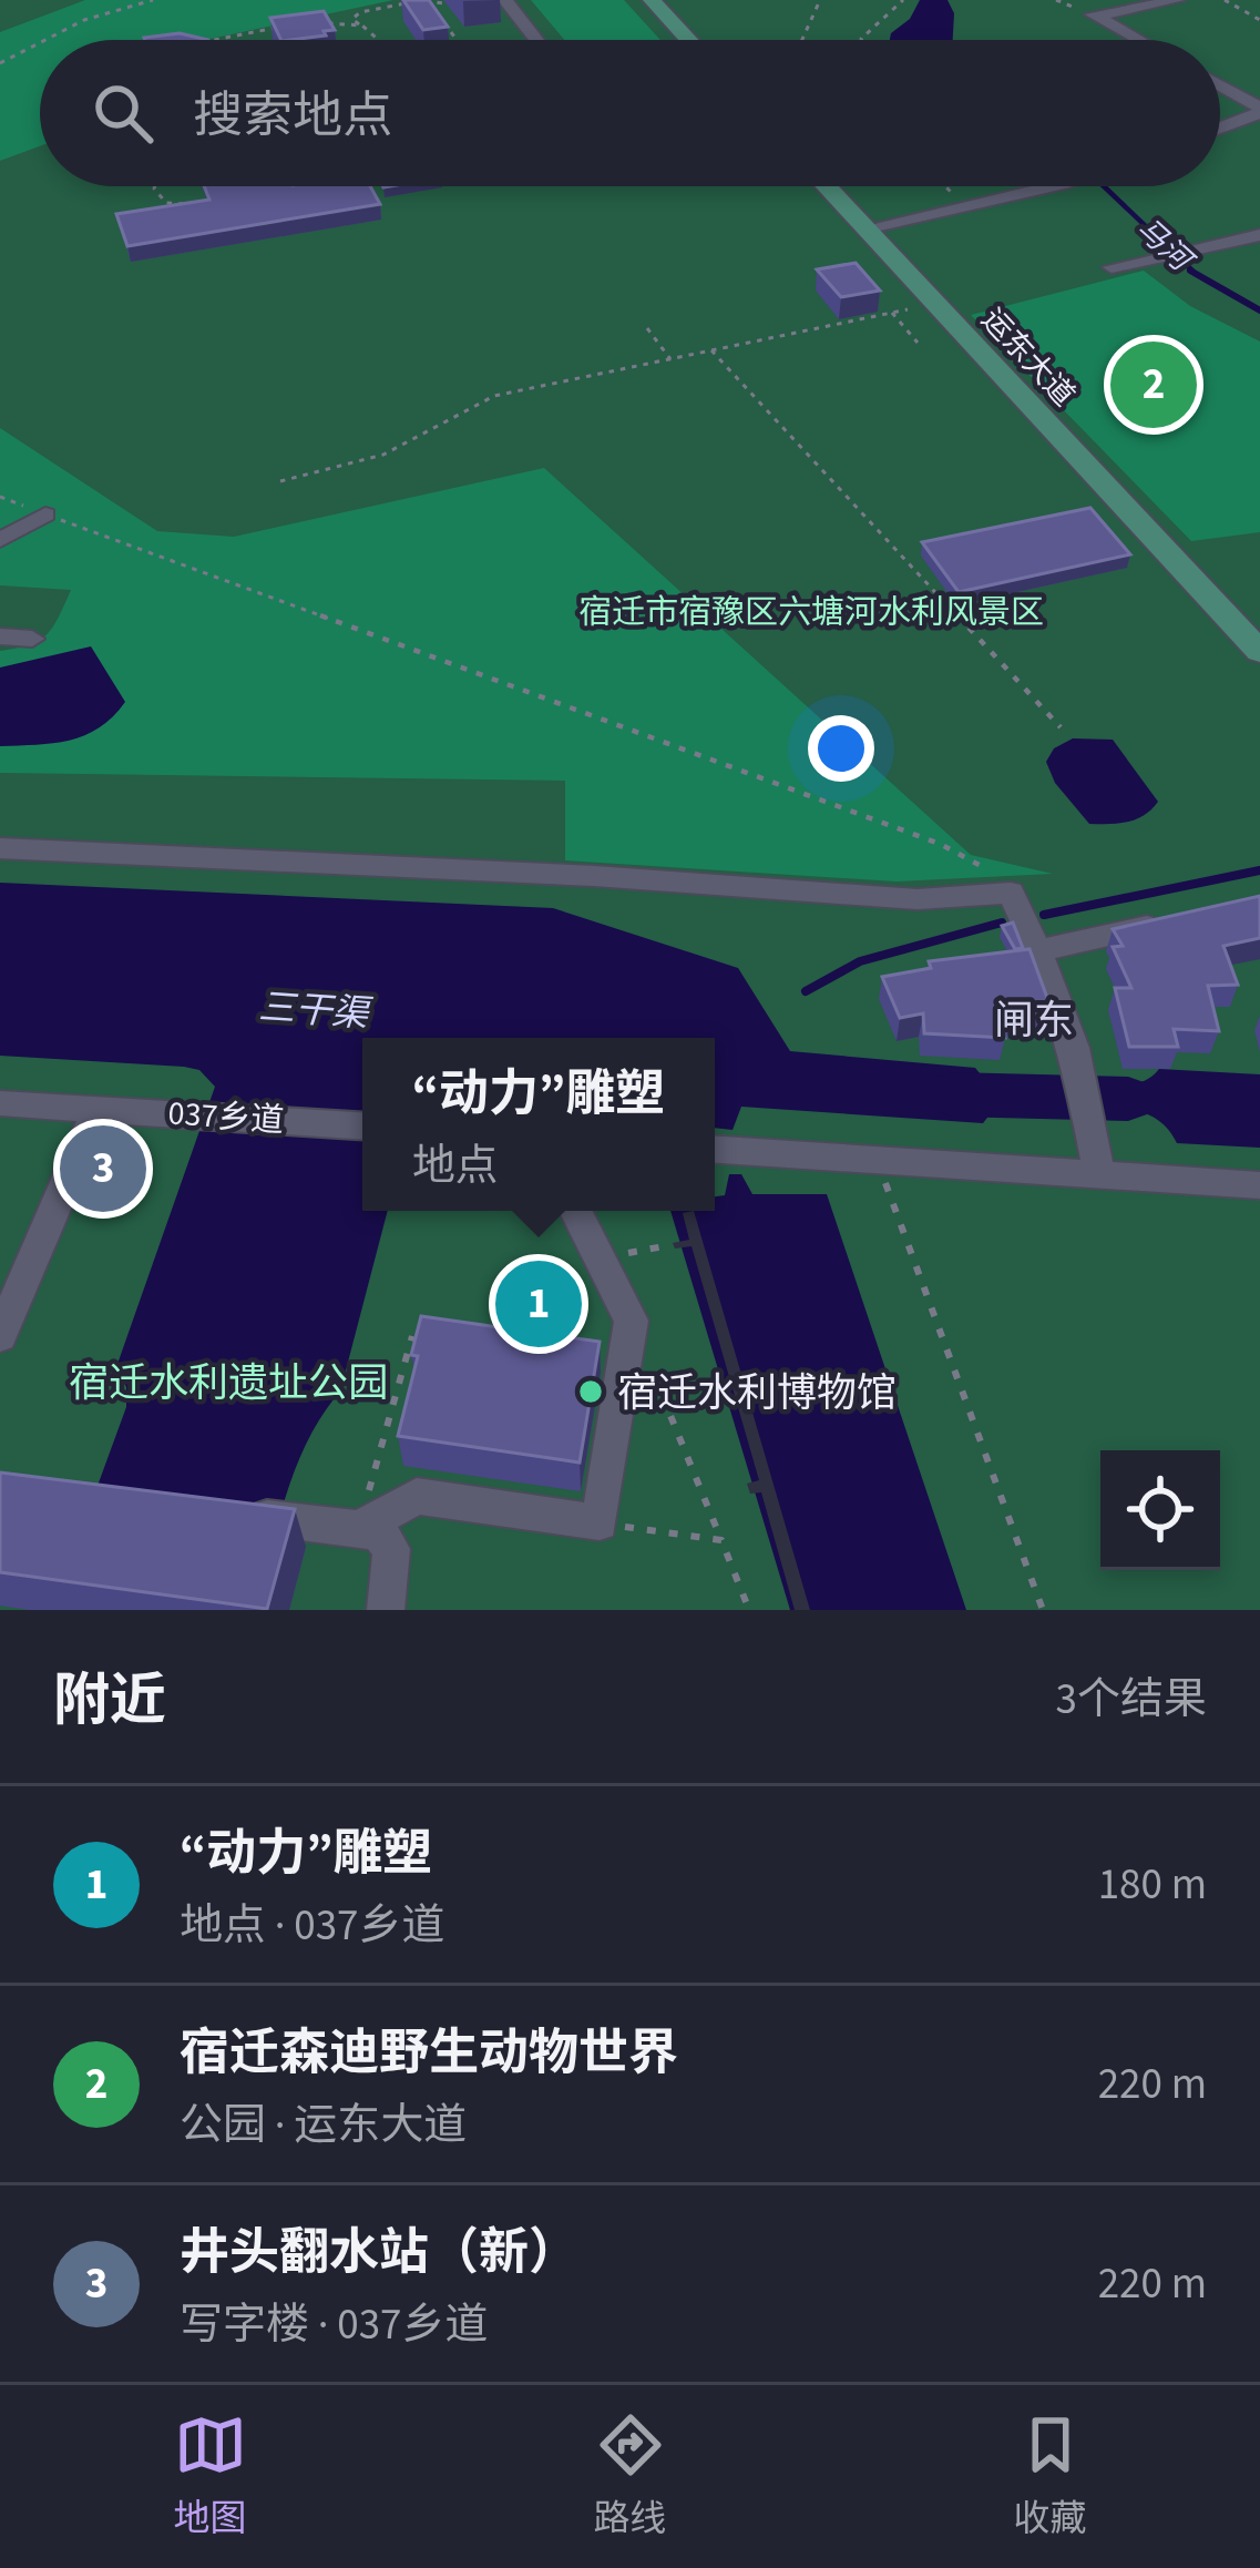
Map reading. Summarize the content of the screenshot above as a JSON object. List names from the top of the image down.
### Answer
{
  "streets": {
    "main road": ["运东大道"],
    "street": ["037乡道"]
  },
  "districts": ["闸东"],
  "water": ["马河", "三干渠"],
  "parks": ["宿迁市宿豫区六塘河水利风景区", "宿迁水利遗址公园"],
  "places": ["宿迁水利博物馆"],
  "page": {
    "search": "搜索地点",
    "pins": ["2", "3", "1"],
    "popup": ["“动力”雕塑", "地点"],
    "heading": ["附近", "3个结果"],
    "list": [
      {
        "mark": "1",
        "name": "“动力”雕塑",
        "note": "地点 · 037乡道",
        "value": "180 m"
      },
      {
        "mark": "2",
        "name": "宿迁森迪野生动物世界",
        "note": "公园 · 运东大道",
        "value": "220 m"
      },
      {
        "mark": "3",
        "name": "井头翻水站（新）",
        "note": "写字楼 · 037乡道",
        "value": "220 m"
      }
    ],
    "nav": ["地图", "路线", "收藏"]
  }
}
